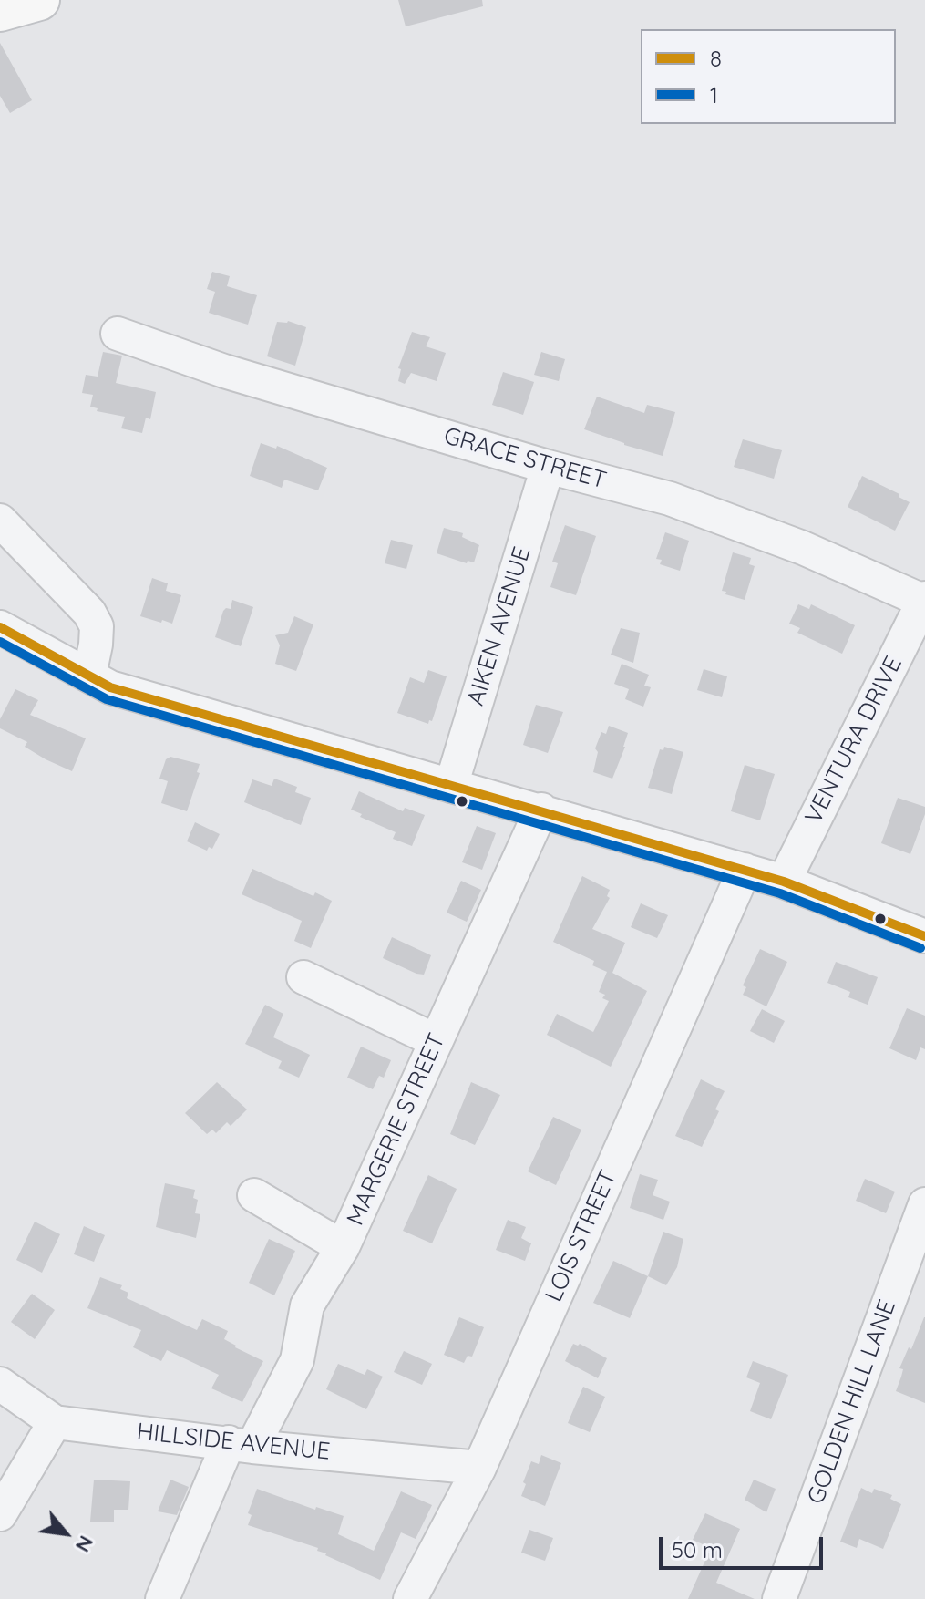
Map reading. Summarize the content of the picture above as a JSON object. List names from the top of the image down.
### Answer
{
  "streets": {
    "street": [
      "GRACE STREET",
      "AIKEN AVENUE",
      "VENTURA DRIVE",
      "MARGERIE STREET",
      "LOIS STREET",
      "GOLDEN HILL LANE",
      "HILLSIDE AVENUE"
    ]
  },
  "crossings": [
    ["GRACE STREET", "AIKEN AVENUE"],
    ["GRACE STREET", "VENTURA DRIVE"],
    ["MARGERIE STREET", "HILLSIDE AVENUE"],
    ["LOIS STREET", "HILLSIDE AVENUE"]
  ],
  "lines": ["transit line 8", "transit line 1"],
  "legend": ["8", "1"],
  "scale_bar": "50 m",
  "north": "bottom right"
}
